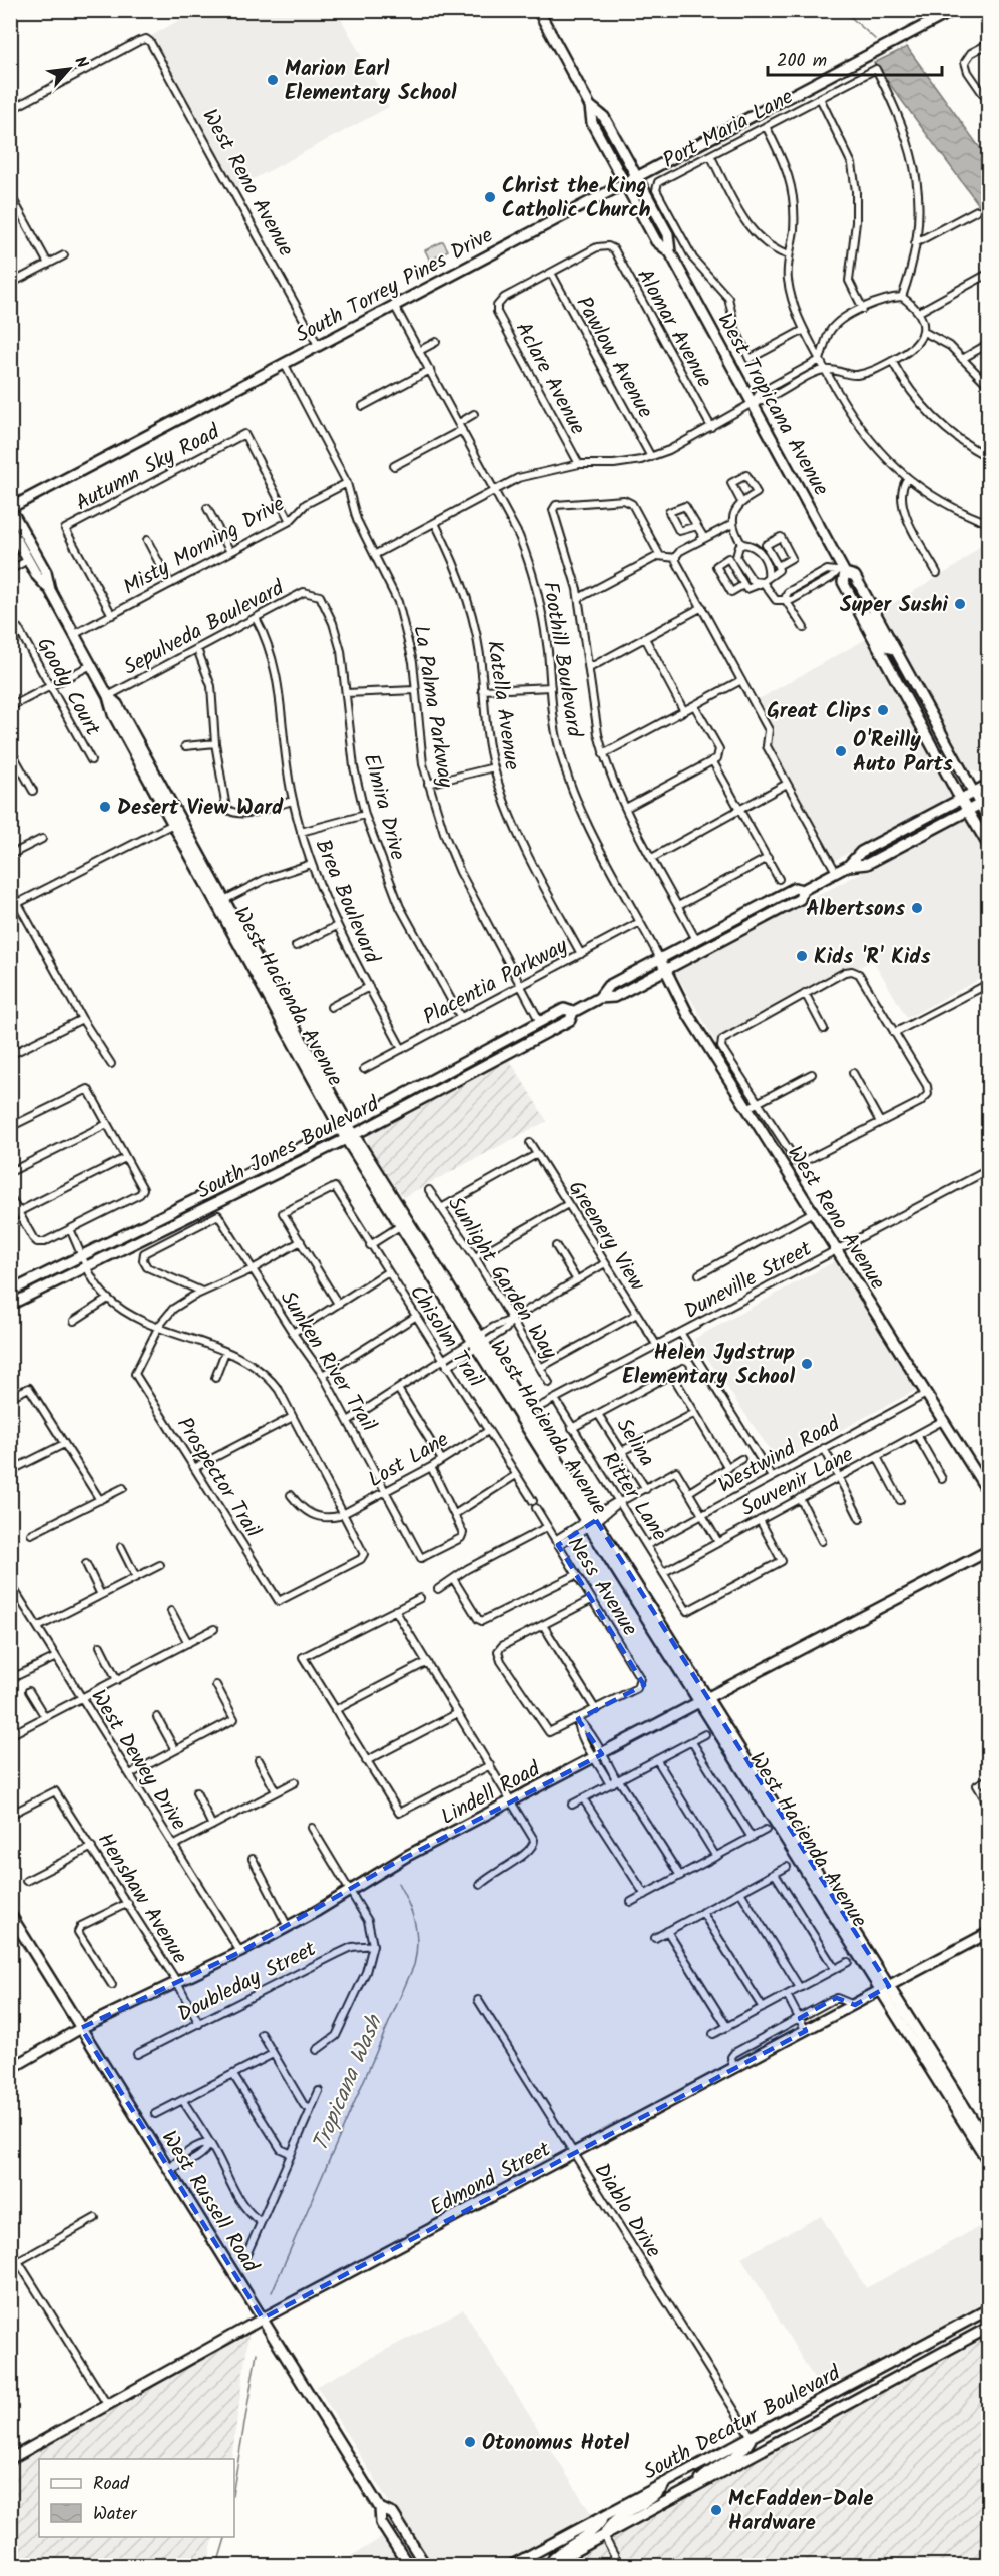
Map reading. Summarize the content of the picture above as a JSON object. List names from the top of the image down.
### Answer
{
  "streets": {
    "main road": [
      "West Reno Avenue",
      "South Torrey Pines Drive",
      "West Tropicana Avenue",
      "West Hacienda Avenue",
      "South Jones Boulevard",
      "Lindell Road",
      "Edmond Street",
      "West Russell Road",
      "South Decatur Boulevard"
    ],
    "street": [
      "Port Maria Lane",
      "Alomar Avenue",
      "Pawlow Avenue",
      "Aclare Avenue",
      "Autumn Sky Road",
      "Misty Morning Drive",
      "Sepulveda Boulevard",
      "Foothill Boulevard",
      "Goody Court",
      "Katella Avenue",
      "La Palma Parkway",
      "Elmira Drive",
      "Brea Boulevard",
      "Placentia Parkway",
      "Greenery View",
      "Sunlight Garden Way",
      "Duneville Street",
      "Chisolm Trail",
      "Sunken River Trail",
      "Selina",
      "Westwind Road",
      "Lost Lane",
      "Prospector Trail",
      "Souvenir Lane",
      "Ritter Lane",
      "Ness Avenue",
      "West Dewey Drive",
      "Henshaw Avenue",
      "Doubleday Street",
      "Diablo Drive"
    ]
  },
  "crossings": [
    ["West Reno Avenue", "South Torrey Pines Drive"],
    ["West Reno Avenue", "Foothill Boulevard"],
    ["West Reno Avenue", "South Jones Boulevard"],
    ["West Reno Avenue", "Duneville Street"],
    ["West Reno Avenue", "Westwind Road"],
    ["West Reno Avenue", "Souvenir Lane"],
    ["South Torrey Pines Drive", "West Tropicana Avenue"],
    ["South Torrey Pines Drive", "Foothill Boulevard"],
    ["South Torrey Pines Drive", "La Palma Parkway"],
    ["South Torrey Pines Drive", "West Hacienda Avenue"],
    ["Alomar Avenue", "Pawlow Avenue"],
    ["Alomar Avenue", "Aclare Avenue"],
    ["Pawlow Avenue", "Aclare Avenue"],
    ["West Tropicana Avenue", "South Jones Boulevard"],
    ["Autumn Sky Road", "Misty Morning Drive"],
    ["Misty Morning Drive", "La Palma Parkway"],
    ["Misty Morning Drive", "West Hacienda Avenue"],
    ["Sepulveda Boulevard", "Elmira Drive"],
    ["Sepulveda Boulevard", "Brea Boulevard"],
    ["Sepulveda Boulevard", "West Hacienda Avenue"],
    ["Foothill Boulevard", "Placentia Parkway"],
    ["Foothill Boulevard", "South Jones Boulevard"],
    ["Katella Avenue", "Placentia Parkway"],
    ["La Palma Parkway", "Placentia Parkway"],
    ["La Palma Parkway", "South Jones Boulevard"],
    ["Elmira Drive", "Placentia Parkway"],
    ["Brea Boulevard", "Placentia Parkway"],
    ["West Hacienda Avenue", "South Jones Boulevard"],
    ["West Hacienda Avenue", "Duneville Street"],
    ["West Hacienda Avenue", "Lindell Road"],
    ["West Hacienda Avenue", "Edmond Street"],
    ["Greenery View", "Duneville Street"],
    ["Duneville Street", "Ritter Lane"],
    ["Chisolm Trail", "Lost Lane"],
    ["Chisolm Trail", "Ness Avenue"],
    ["Sunken River Trail", "Lost Lane"],
    ["Westwind Road", "Ritter Lane"],
    ["Lost Lane", "Prospector Trail"],
    ["Souvenir Lane", "Ritter Lane"],
    ["West Dewey Drive", "Lindell Road"],
    ["Lindell Road", "Henshaw Avenue"],
    ["Lindell Road", "West Russell Road"],
    ["Henshaw Avenue", "Doubleday Street"],
    ["Edmond Street", "West Russell Road"],
    ["Edmond Street", "Diablo Drive"],
    ["Diablo Drive", "South Decatur Boulevard"]
  ],
  "water": ["Tropicana Wash"],
  "places": [
    "Marion Earl Elementary School",
    "Christ the King Catholic Church",
    "Super Sushi",
    "Great Clips",
    "O'Reilly Auto Parts",
    "Desert View Ward",
    "Albertsons",
    "Kids 'R' Kids",
    "Helen Jydstrup Elementary School",
    "Otonomus Hotel",
    "McFadden-Dale Hardware"
  ],
  "legend": ["Road", "Water"],
  "scale_bar": "200 m",
  "north": "top right"
}
